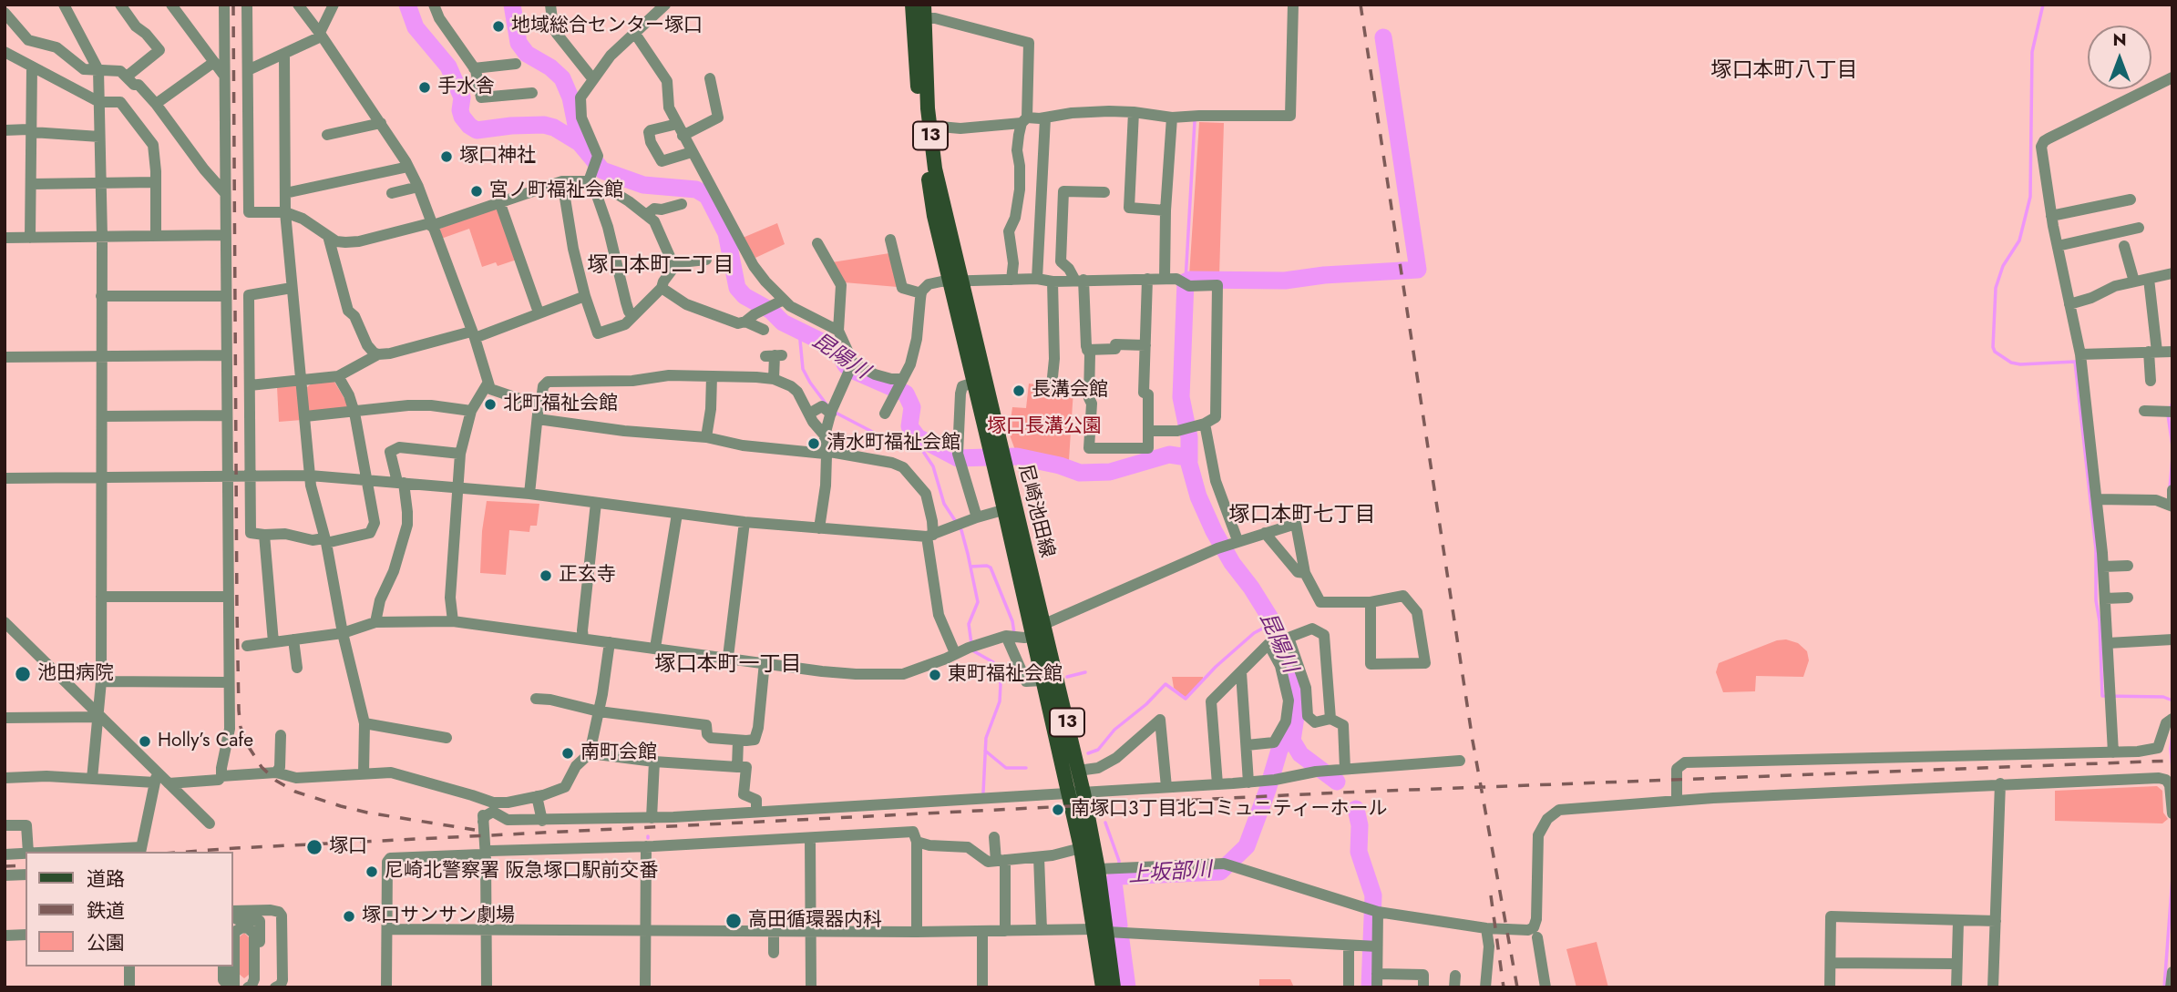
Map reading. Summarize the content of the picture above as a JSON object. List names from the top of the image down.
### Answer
{
  "streets": {
    "main road": ["13", "尼崎池田線"]
  },
  "districts": [
    "塚口本町八丁目",
    "塚口本町二丁目",
    "塚口本町七丁目",
    "塚口本町一丁目"
  ],
  "water": ["昆陽川", "上坂部川"],
  "parks": ["塚口長溝公園"],
  "places": [
    "地域総合センター塚口",
    "手水舎",
    "塚口神社",
    "宮ノ町福祉会館",
    "長溝会館",
    "北町福祉会館",
    "清水町福祉会館",
    "正玄寺",
    "池田病院",
    "東町福祉会館",
    "Holly’s Cafe",
    "南町会館",
    "南塚口3丁目北コミュニティーホール",
    "塚口",
    "尼崎北警察署 阪急塚口駅前交番",
    "塚口サンサン劇場",
    "高田循環器内科"
  ],
  "legend": ["道路", "鉄道", "公園"],
  "north": "top"
}
